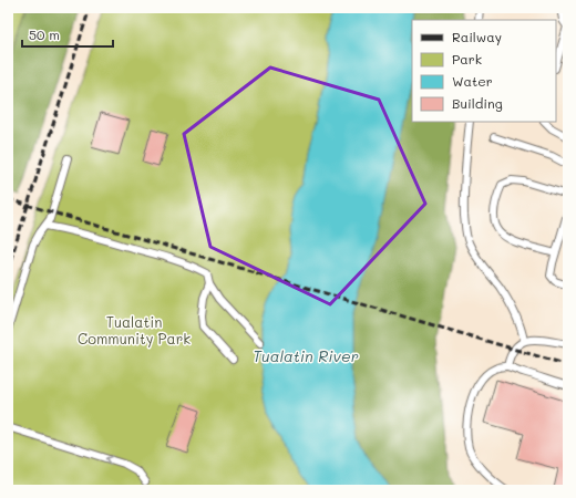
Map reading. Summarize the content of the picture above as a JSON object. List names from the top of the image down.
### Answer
{
  "water": ["Tualatin River"],
  "parks": ["Tualatin Community Park"],
  "legend": [
    "Railway",
    "Park",
    "Water",
    "Building"
  ],
  "scale_bar": "50 m"
}
